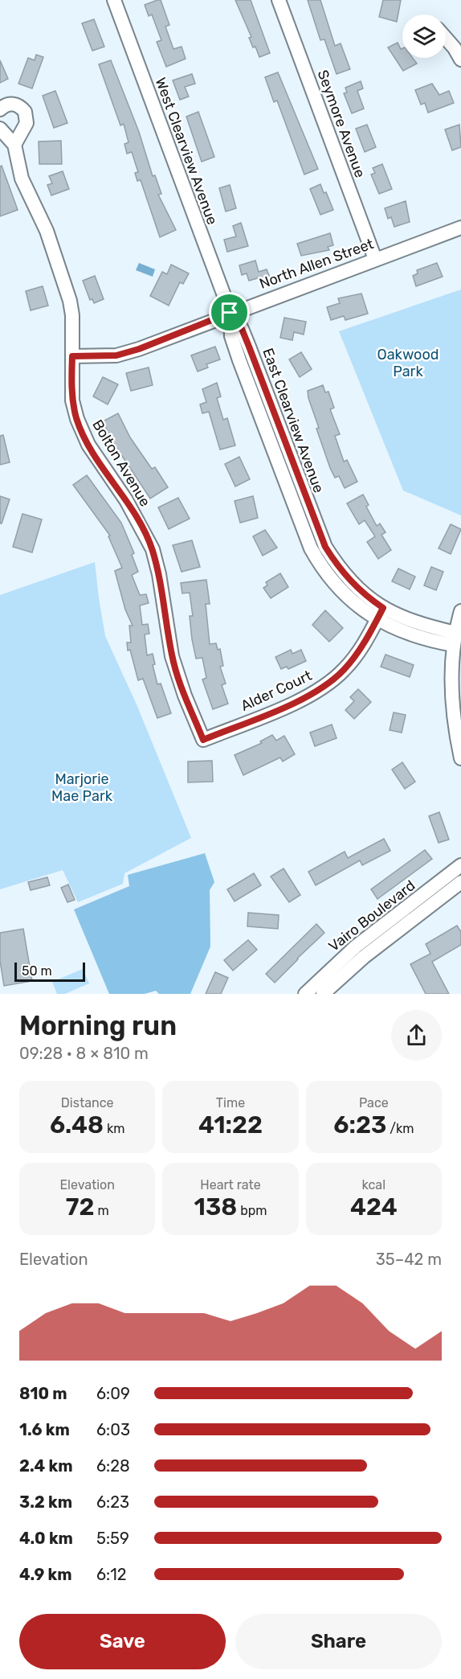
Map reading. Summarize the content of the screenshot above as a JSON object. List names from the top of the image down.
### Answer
{
  "streets": {
    "street": [
      "Seymore Avenue",
      "West Clearview Avenue",
      "North Allen Street",
      "East Clearview Avenue",
      "Bolton Avenue",
      "Alder Court",
      "Vairo Boulevard"
    ]
  },
  "crossings": [
    ["Seymore Avenue", "North Allen Street"],
    ["West Clearview Avenue", "North Allen Street"],
    ["West Clearview Avenue", "East Clearview Avenue"],
    ["North Allen Street", "East Clearview Avenue"],
    ["North Allen Street", "Bolton Avenue"],
    ["East Clearview Avenue", "Alder Court"],
    ["Bolton Avenue", "Alder Court"]
  ],
  "parks": ["Oakwood Park", "Marjorie Mae Park"],
  "scale_bar": "50 m",
  "page": {
    "scale": "50 m",
    "heading": ["Morning run", "09:28 · 8 × 810 m"],
    "stats": [
      ["Distance", "6.48 km"],
      ["Time", "41:22"],
      ["Pace", "6:23 /km"],
      ["Elevation", "72 m"],
      ["Heart rate", "138 bpm"],
      ["kcal", "424"]
    ],
    "chart": ["Elevation", "35–42 m"],
    "list": [
      {
        "name": "810 m",
        "note": "6:09"
      },
      {
        "name": "1.6 km",
        "note": "6:03"
      },
      {
        "name": "2.4 km",
        "note": "6:28"
      },
      {
        "name": "3.2 km",
        "note": "6:23"
      },
      {
        "name": "4.0 km",
        "note": "5:59"
      },
      {
        "name": "4.9 km",
        "note": "6:12"
      }
    ],
    "buttons": ["Save", "Share"]
  }
}
